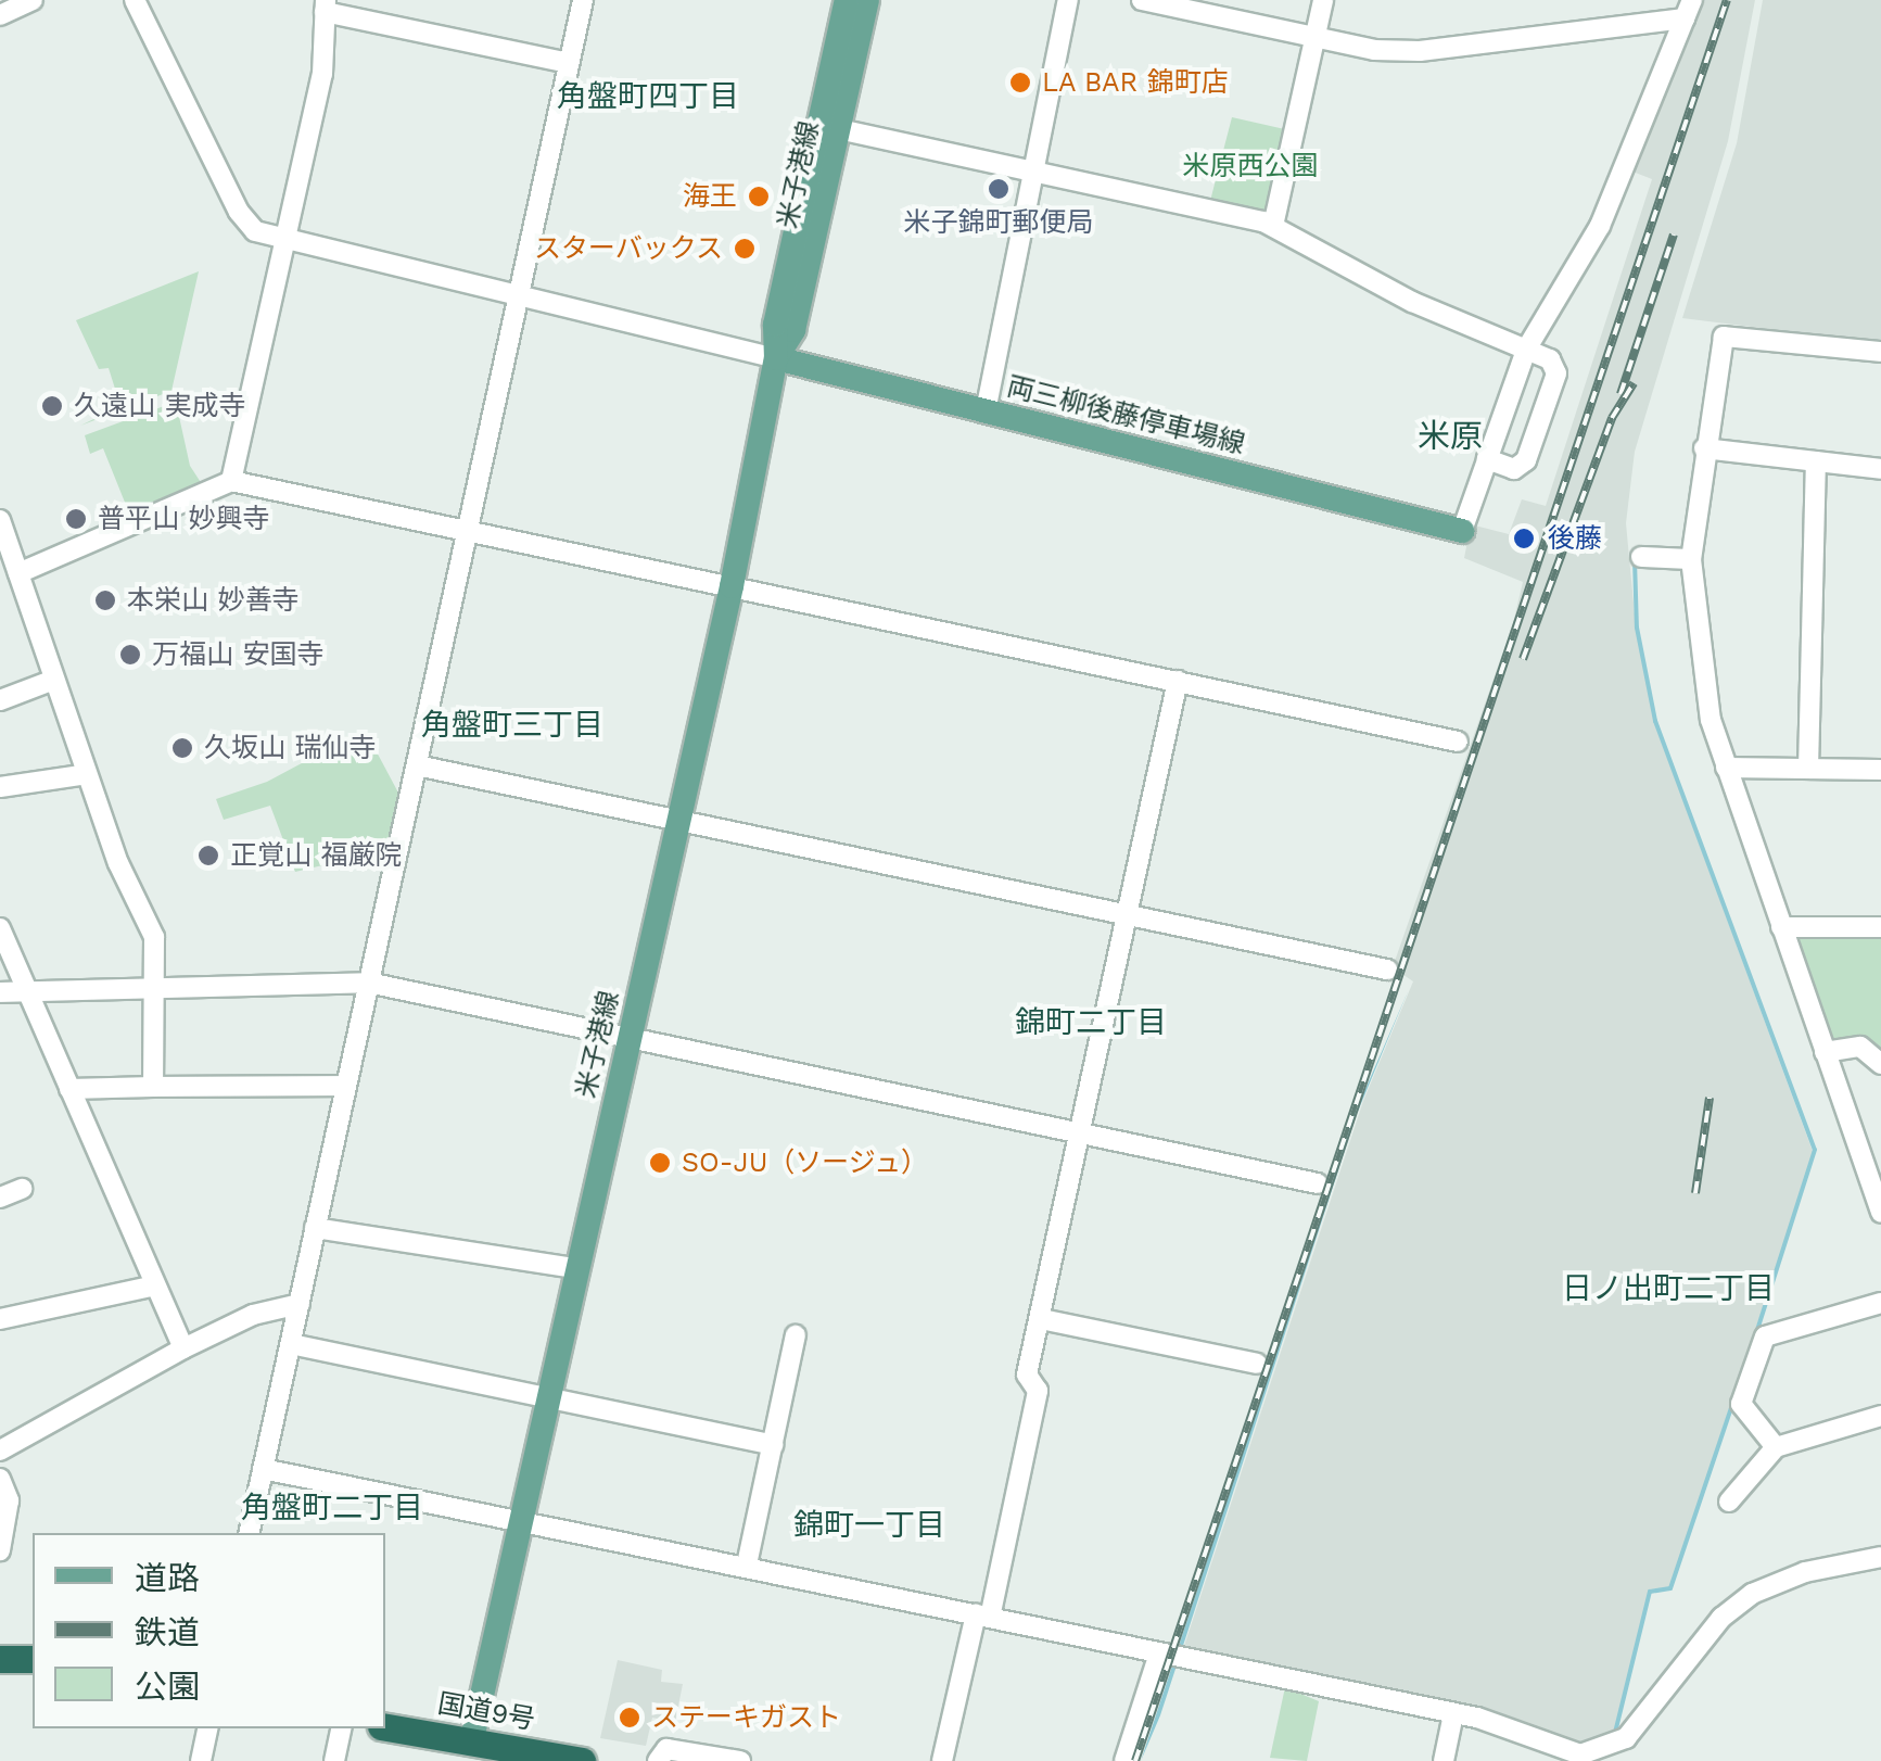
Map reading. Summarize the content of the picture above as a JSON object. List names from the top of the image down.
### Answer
{
  "streets": {
    "highway": ["国道9号"],
    "main road": ["米子港線", "両三柳後藤停車場線"]
  },
  "crossings": [
    ["米子港線", "両三柳後藤停車場線"],
    ["米子港線", "国道9号"]
  ],
  "districts": [
    "角盤町四丁目",
    "米原",
    "角盤町三丁目",
    "錦町二丁目",
    "日ノ出町二丁目",
    "角盤町二丁目",
    "錦町一丁目"
  ],
  "parks": ["米原西公園"],
  "places": [
    "LA BAR 錦町店",
    "米子錦町郵便局",
    "海王",
    "スターバックス",
    "久遠山 実成寺",
    "普平山 妙興寺",
    "後藤",
    "本栄山 妙善寺",
    "万福山 安国寺",
    "久坂山 瑞仙寺",
    "正覚山 福厳院",
    "SO-JU（ソージュ）",
    "ステーキガスト"
  ],
  "legend": ["道路", "鉄道", "公園"]
}
